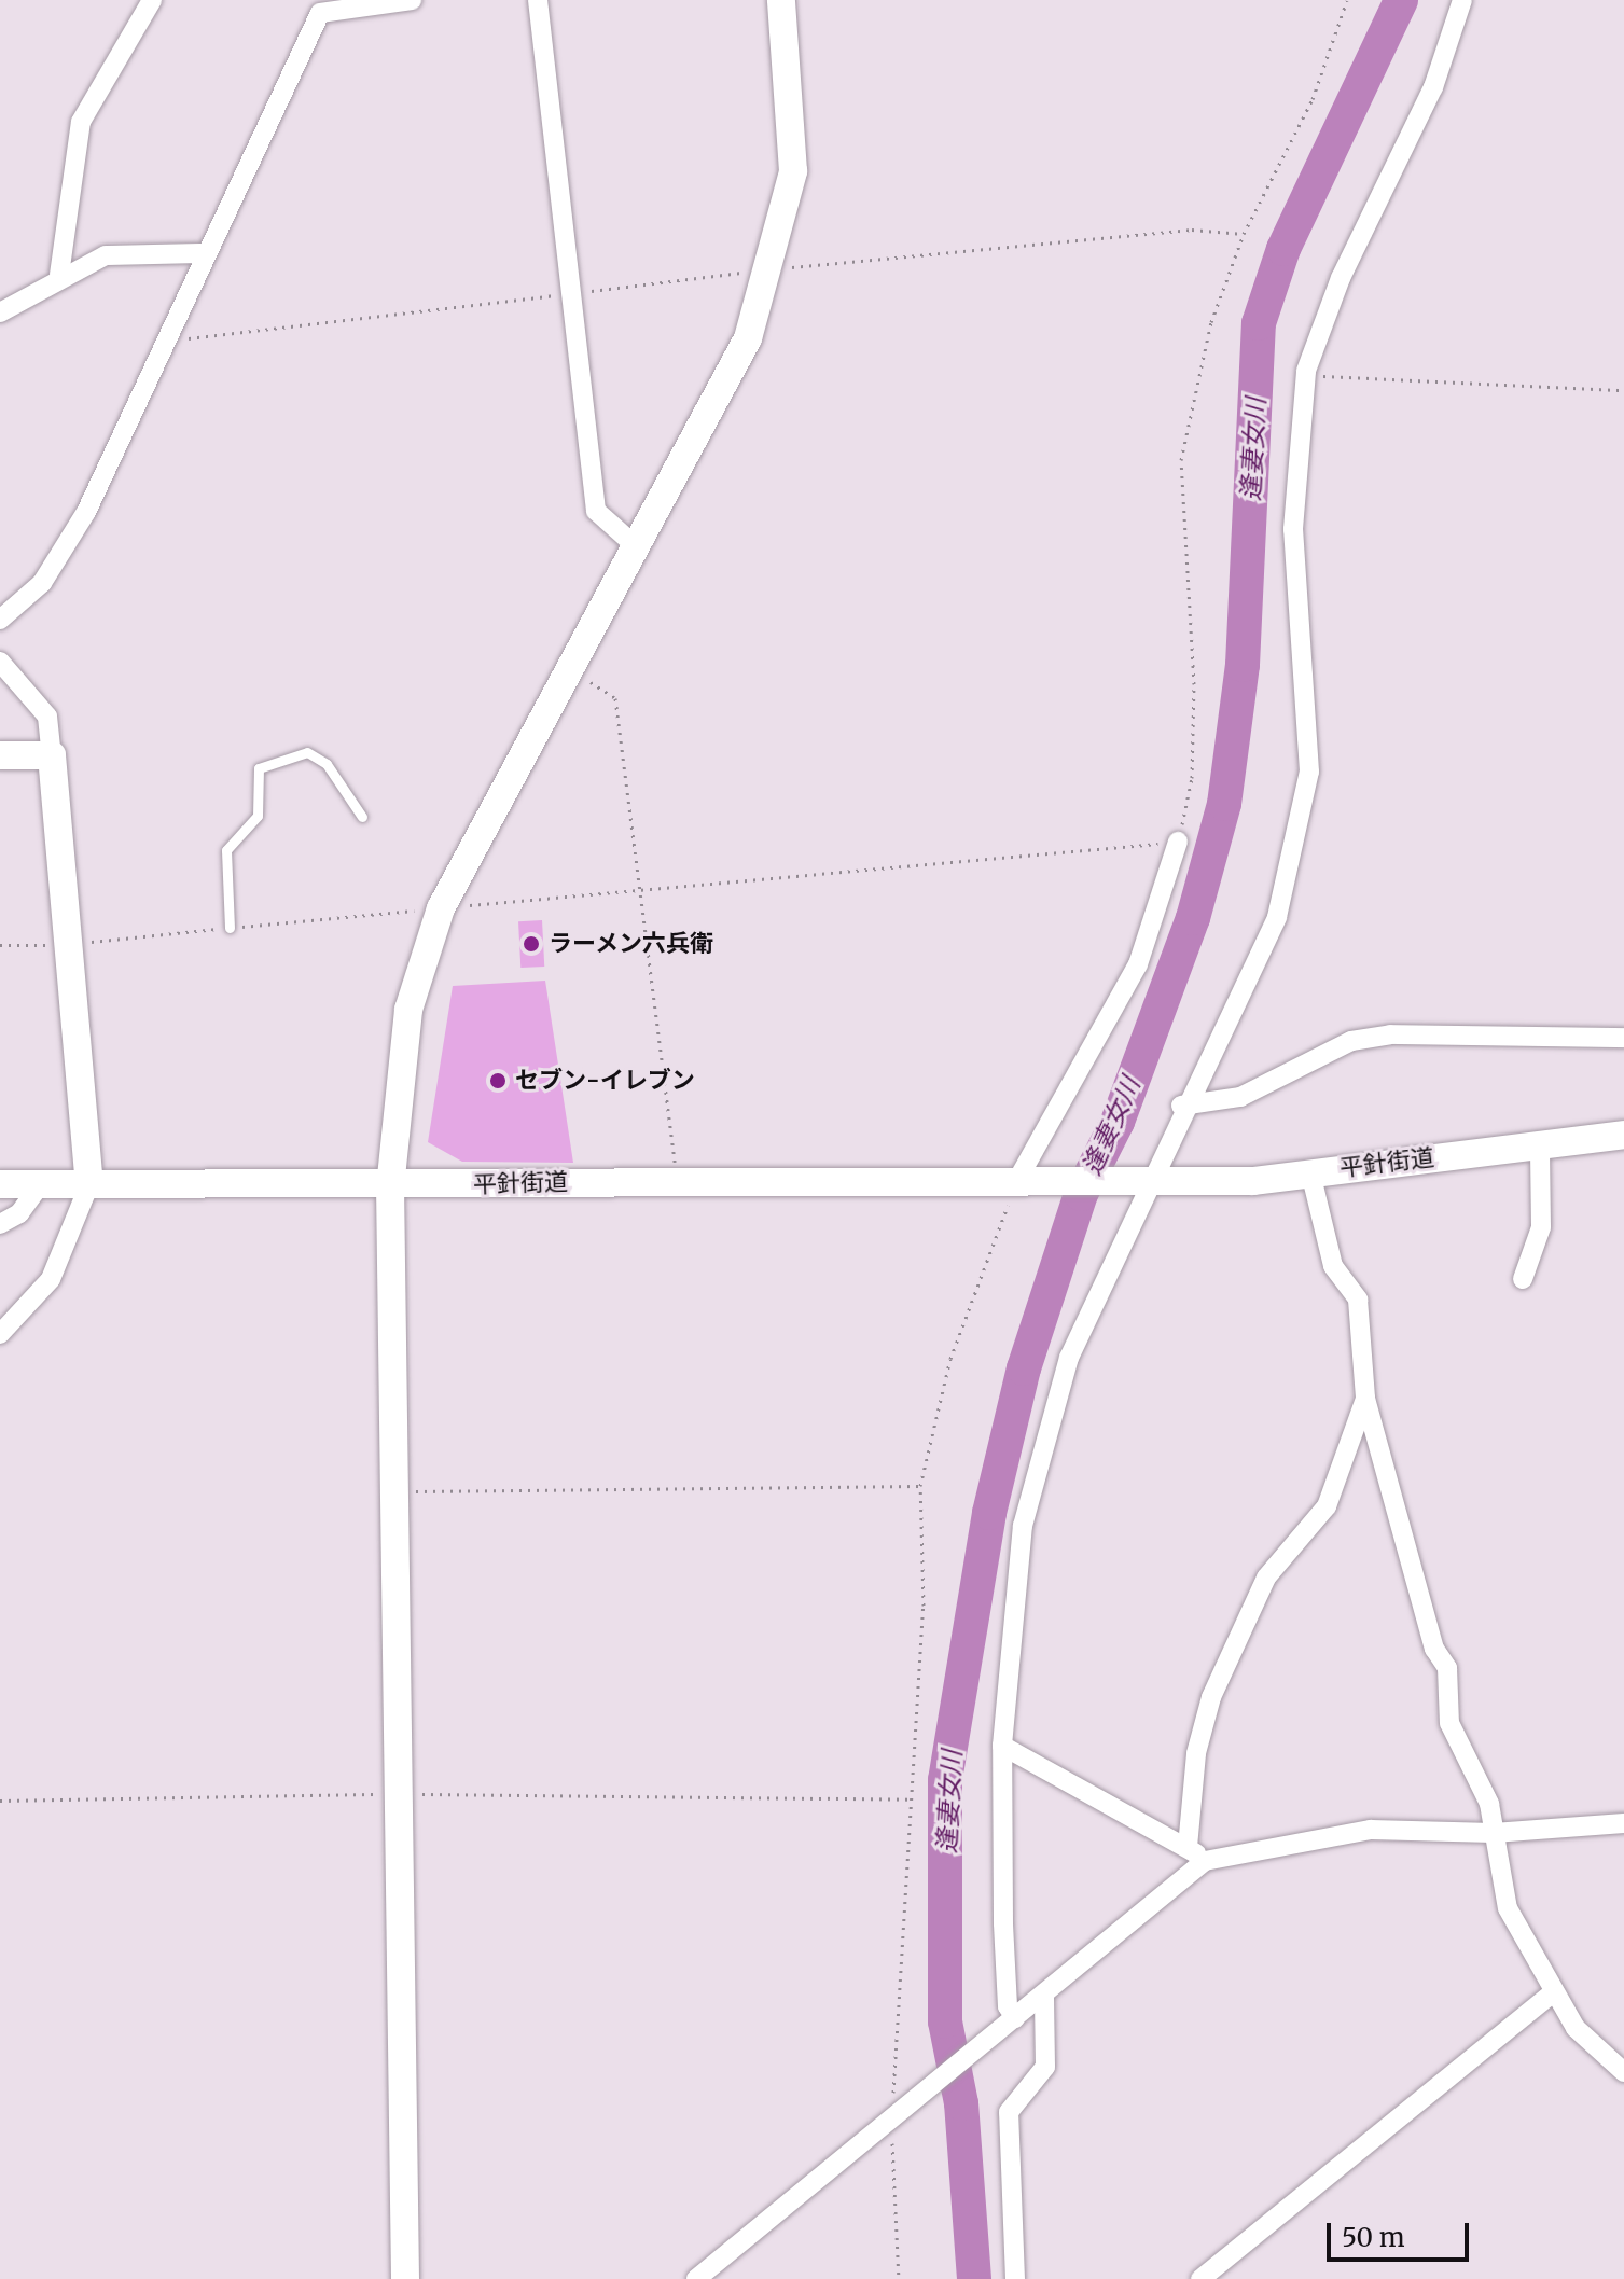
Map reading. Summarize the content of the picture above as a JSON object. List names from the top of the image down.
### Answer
{
  "streets": {
    "street": ["平針街道"]
  },
  "water": ["逢妻女川"],
  "places": ["ラーメン六兵衛", "セブン-イレブン"],
  "scale_bar": "50 m"
}
